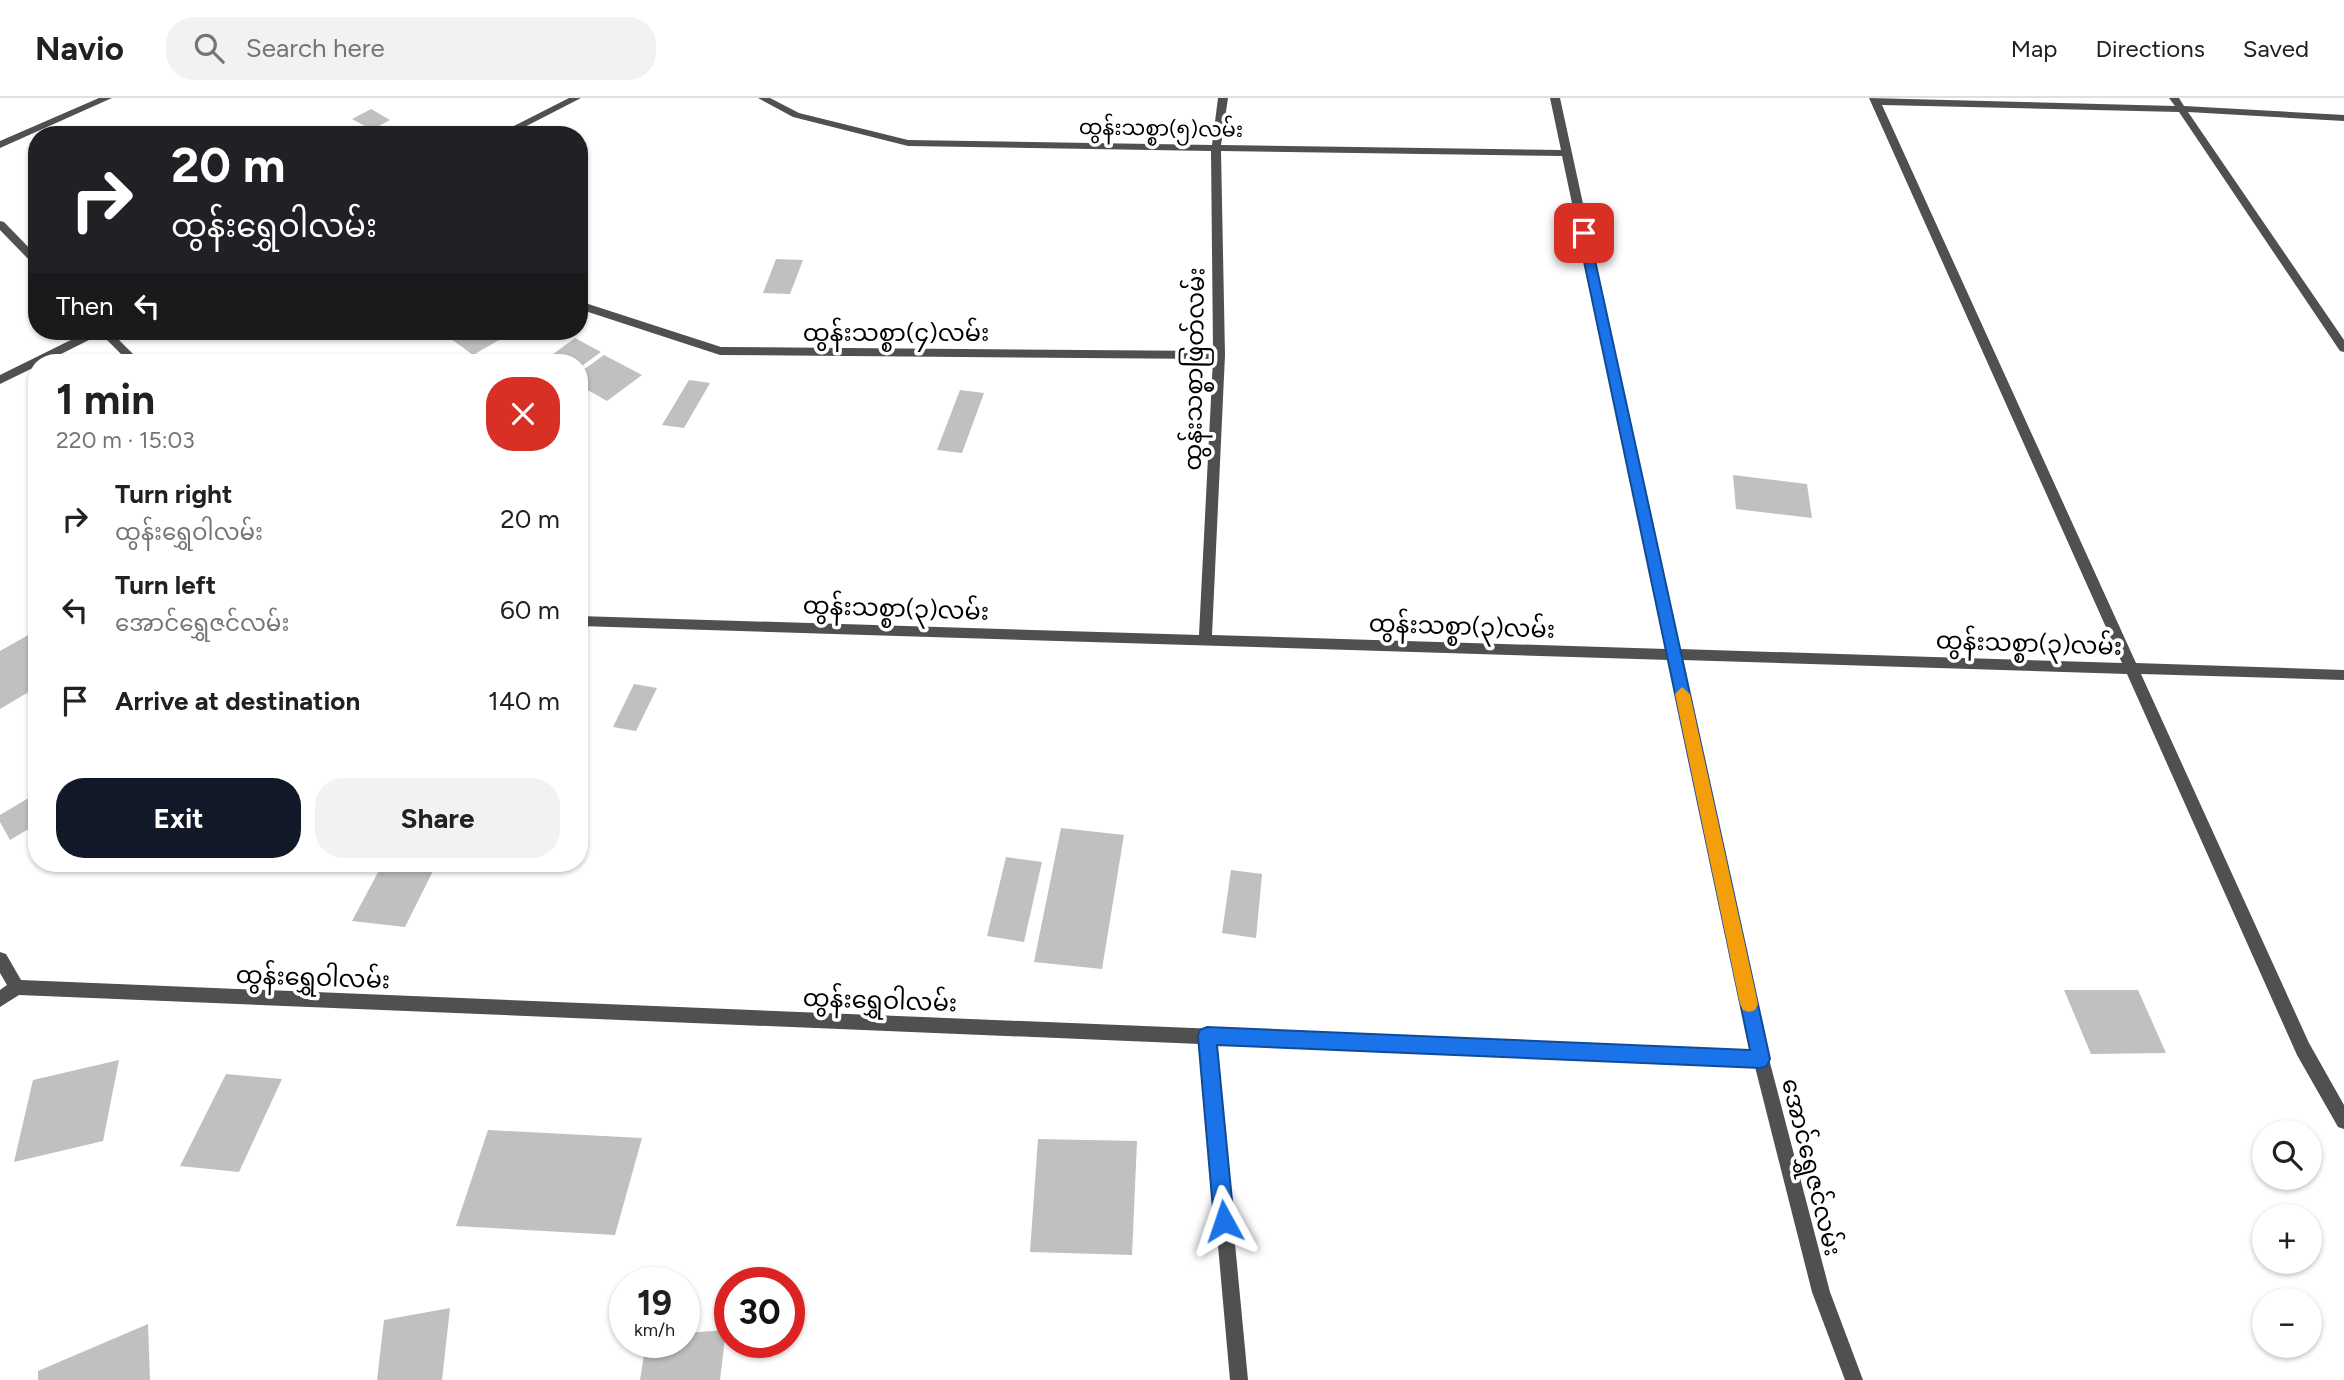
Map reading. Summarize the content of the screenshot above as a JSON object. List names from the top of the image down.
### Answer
{
  "streets": {
    "street": [
      "ထွန်းသစ္စာ(၅)လမ်း",
      "ထွန်းသစ္စာ(၄)လမ်း",
      "ထွန်းသစ္စာဖြတ်လမ်း",
      "ထွန်းသစ္စာ(၃)လမ်း",
      "ထွန်းရွှေဝါလမ်း",
      "အောင်ရွှေဇင်လမ်း"
    ]
  },
  "crossings": [
    ["ထွန်းသစ္စာ(၅)လမ်း", "ထွန်းသစ္စာဖြတ်လမ်း"],
    ["ထွန်းသစ္စာ(၅)လမ်း", "အောင်ရွှေဇင်လမ်း"],
    ["ထွန်းသစ္စာ(၄)လမ်း", "ထွန်းသစ္စာဖြတ်လမ်း"],
    ["ထွန်းသစ္စာဖြတ်လမ်း", "ထွန်းသစ္စာ(၃)လမ်း"],
    ["ထွန်းသစ္စာ(၃)လမ်း", "အောင်ရွှေဇင်လမ်း"],
    ["ထွန်းရွှေဝါလမ်း", "အောင်ရွှေဇင်လမ်း"]
  ],
  "page": {
    "header": "Navio",
    "search": "Search here",
    "nav": ["Map", "Directions", "Saved"],
    "turn": ["20 m", "ထွန်းရွှေဝါလမ်း"],
    "then": "Then",
    "heading": ["1 min", "220 m · 15:03"],
    "list": [
      {
        "name": "Turn right",
        "note": "ထွန်းရွှေဝါလမ်း",
        "value": "20 m"
      },
      {
        "name": "Turn left",
        "note": "အောင်ရွှေဇင်လမ်း",
        "value": "60 m"
      },
      {
        "name": "Arrive at destination",
        "value": "140 m"
      }
    ],
    "buttons": ["Exit", "Share"],
    "map_buttons": ["+", "−"],
    "speed": "19 km/h",
    "limit": "30"
  }
}
